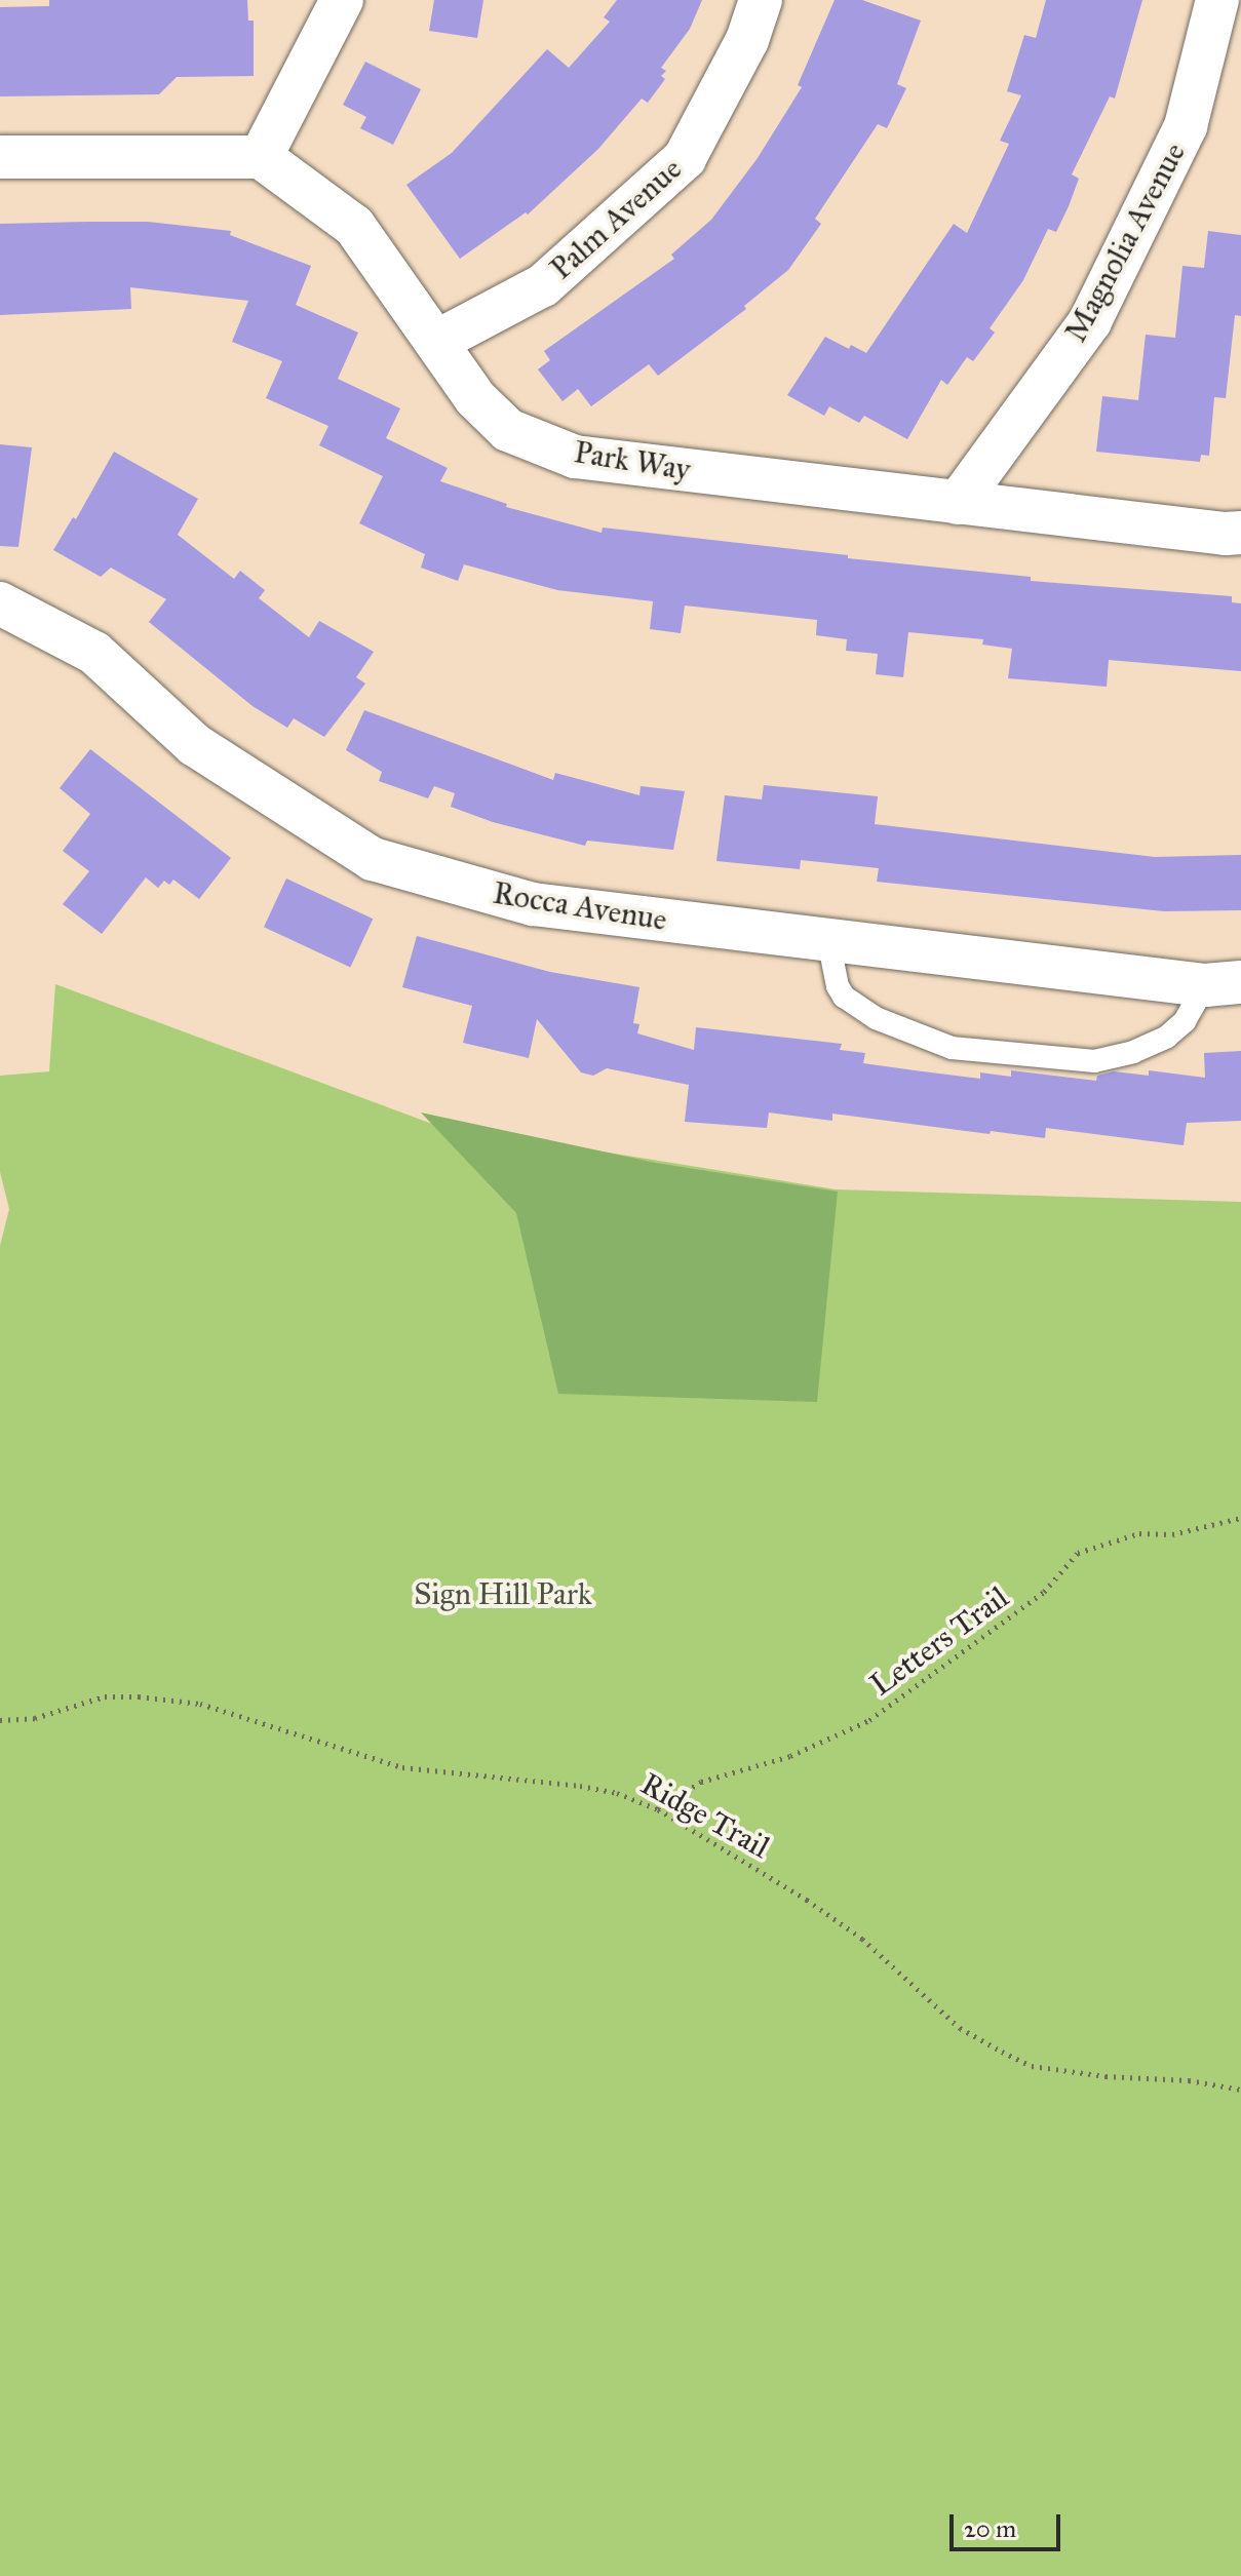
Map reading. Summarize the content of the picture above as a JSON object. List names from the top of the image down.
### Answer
{
  "streets": {
    "street": [
      "Palm Avenue",
      "Magnolia Avenue",
      "Park Way",
      "Rocca Avenue"
    ],
    "path": ["Letters Trail", "Ridge Trail"]
  },
  "crossings": [
    ["Palm Avenue", "Park Way"],
    ["Magnolia Avenue", "Park Way"],
    ["Letters Trail", "Ridge Trail"]
  ],
  "parks": ["Sign Hill Park"],
  "scale_bar": "20 m"
}
